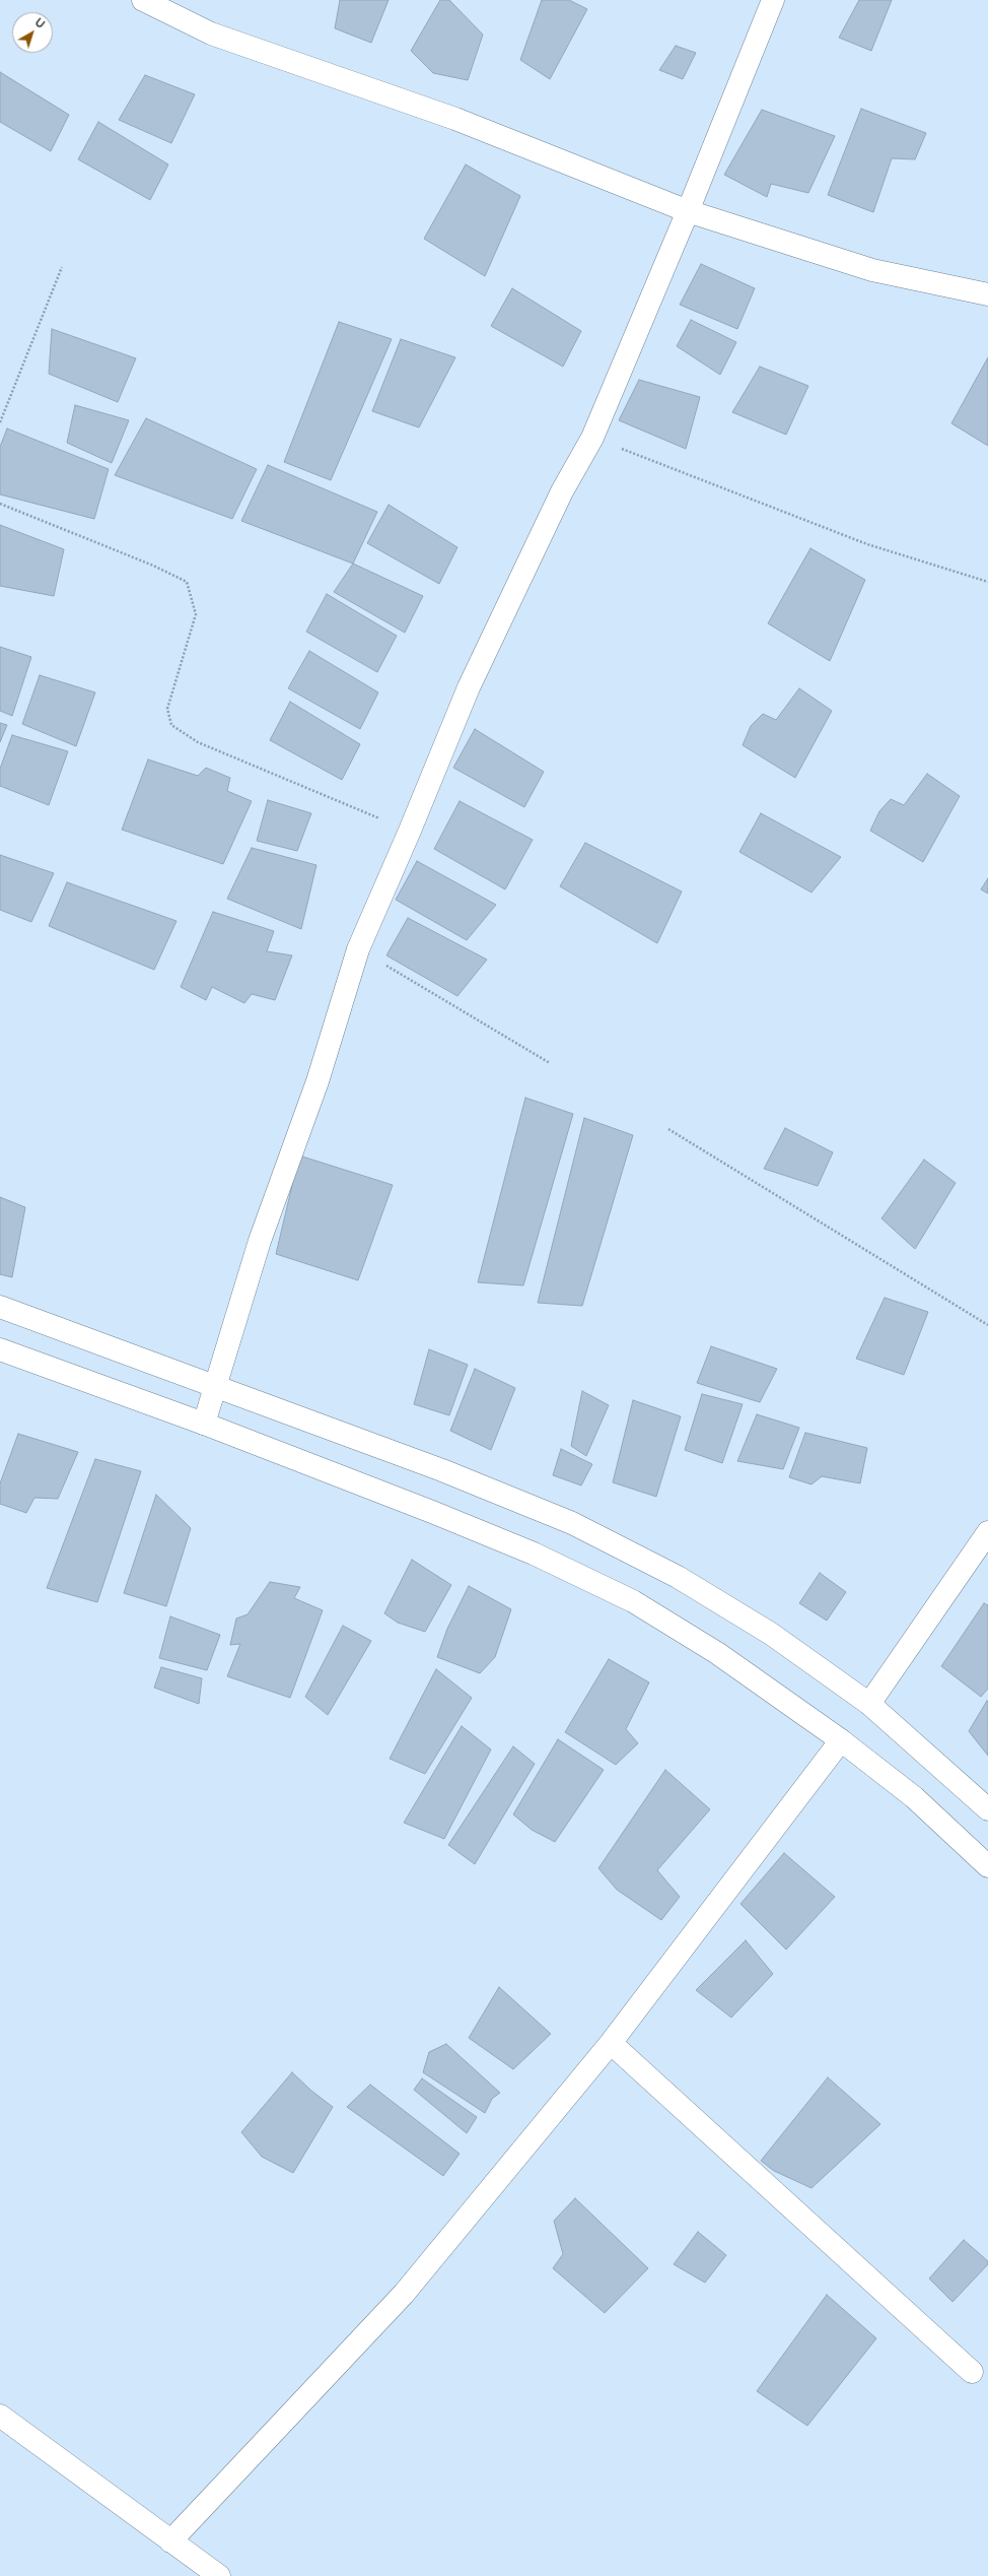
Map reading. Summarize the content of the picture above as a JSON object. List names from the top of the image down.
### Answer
{
  "north": "top right"
}
